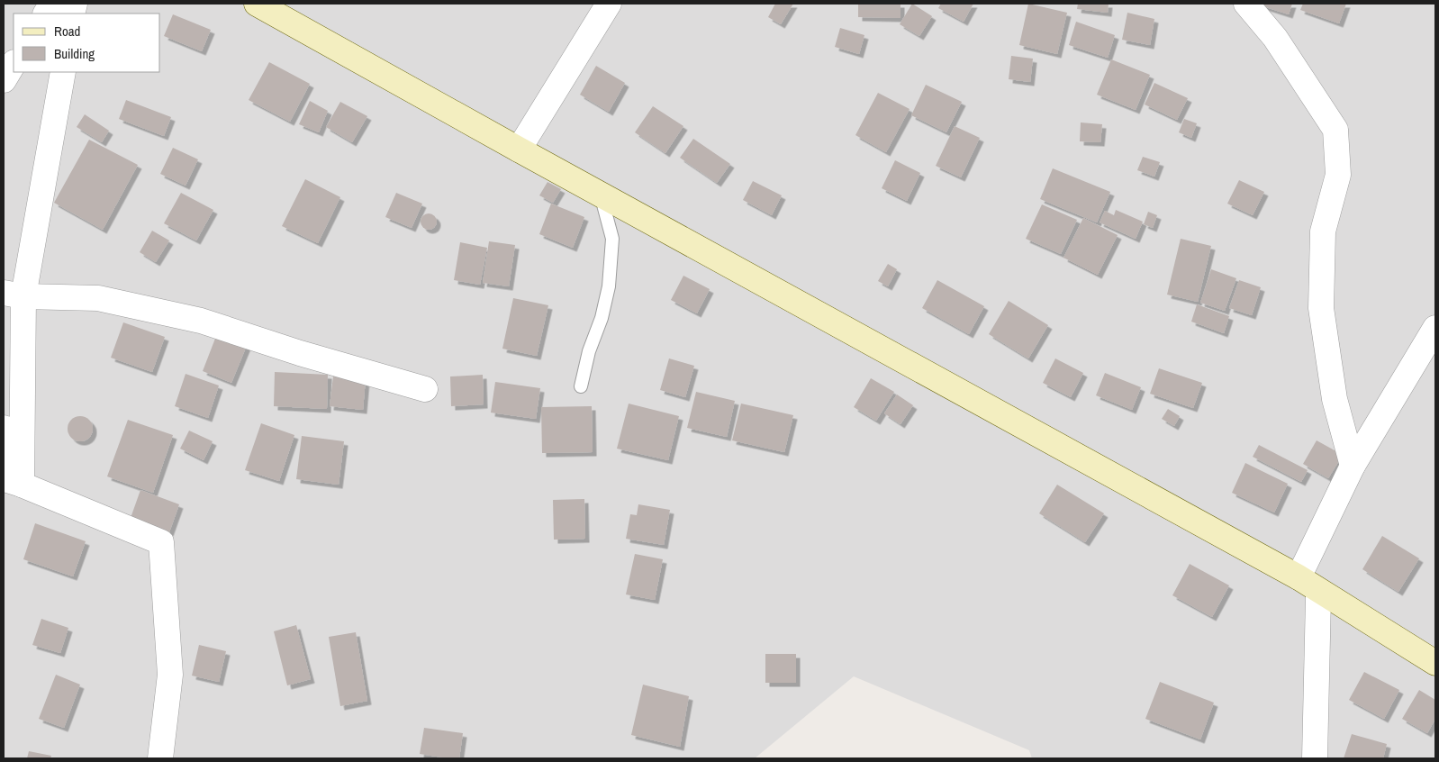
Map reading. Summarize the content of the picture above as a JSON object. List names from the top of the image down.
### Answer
{
  "legend": ["Road", "Building"]
}
